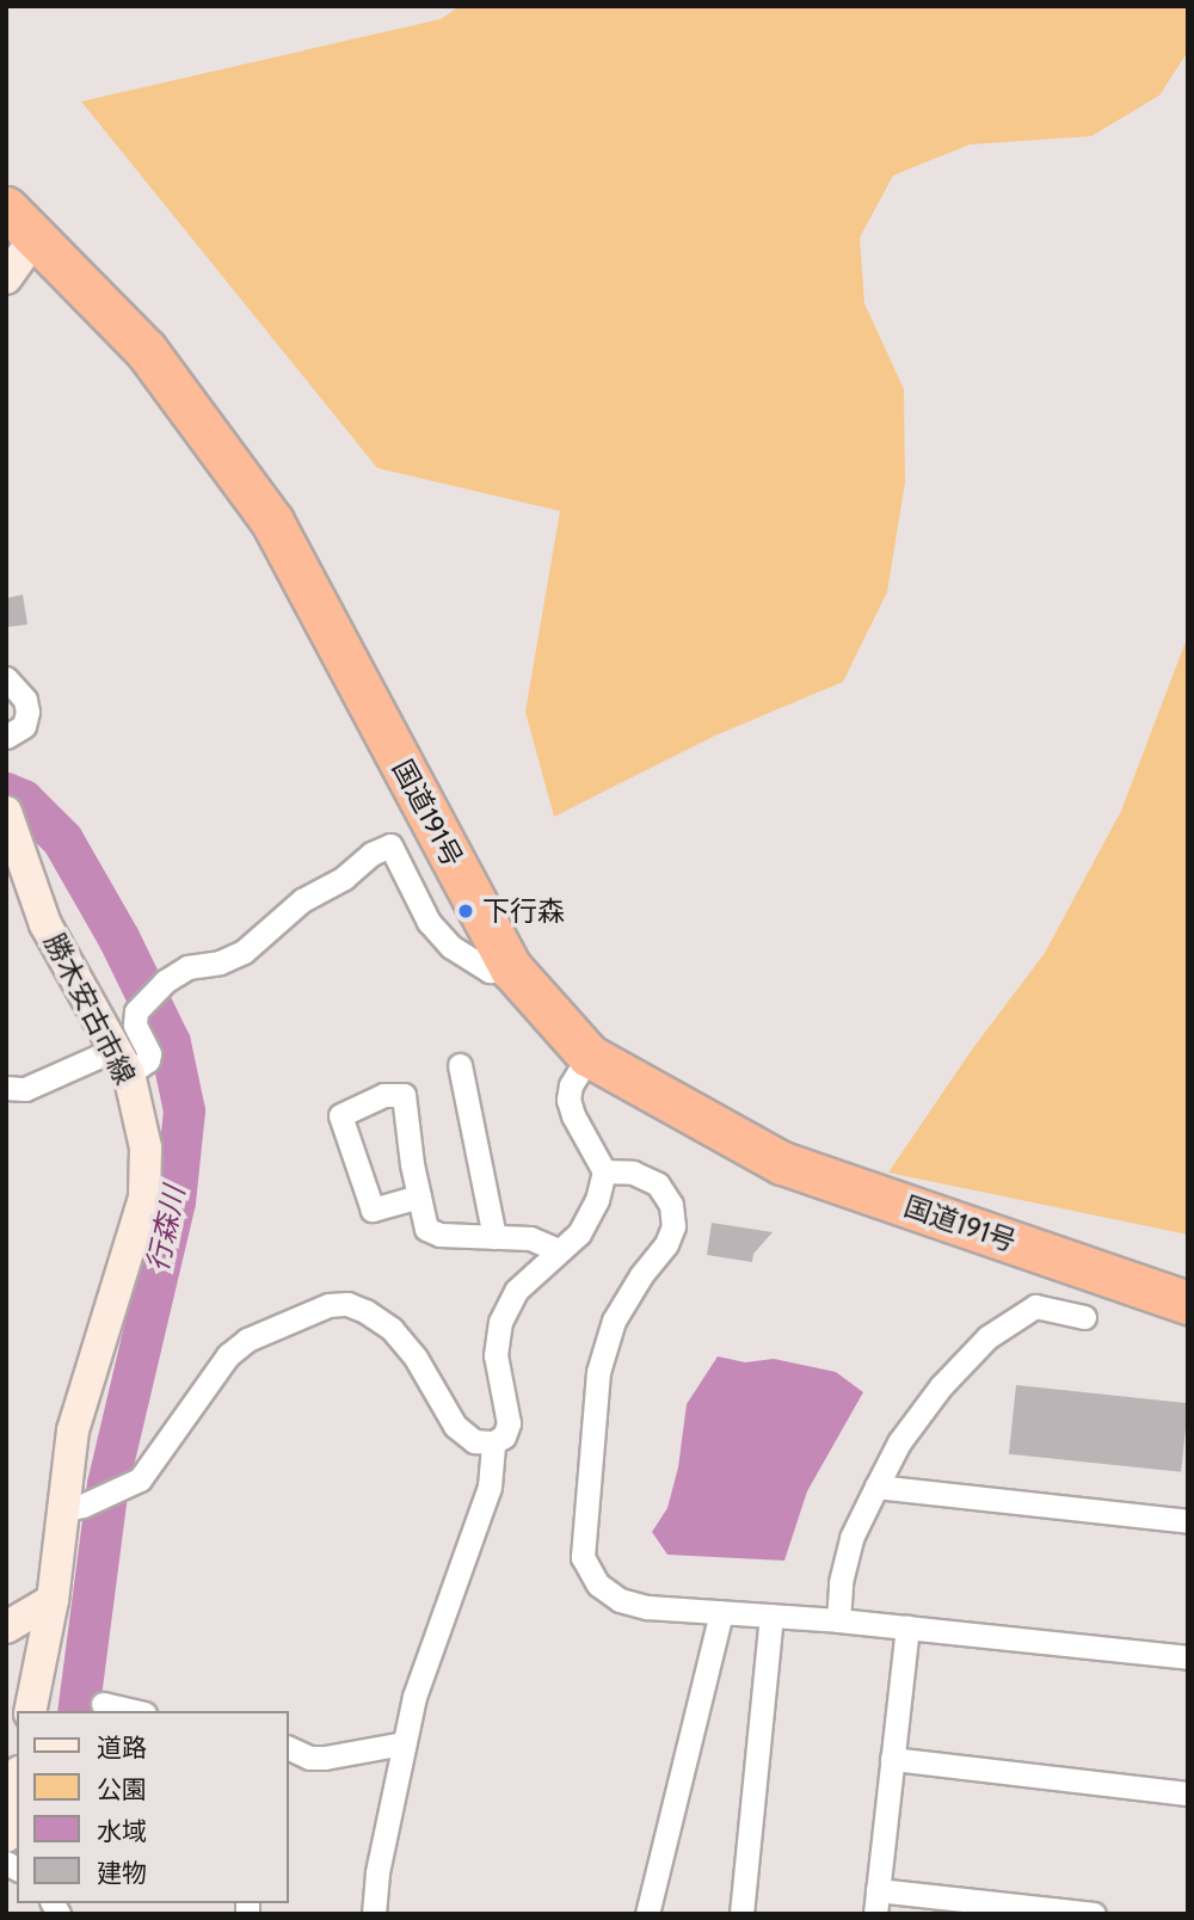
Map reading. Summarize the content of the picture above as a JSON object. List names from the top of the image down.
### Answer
{
  "streets": {
    "highway": ["国道191号"],
    "main road": ["勝木安古市線"]
  },
  "water": ["行森川"],
  "places": ["下行森"],
  "legend": [
    "道路",
    "公園",
    "水域",
    "建物"
  ]
}
